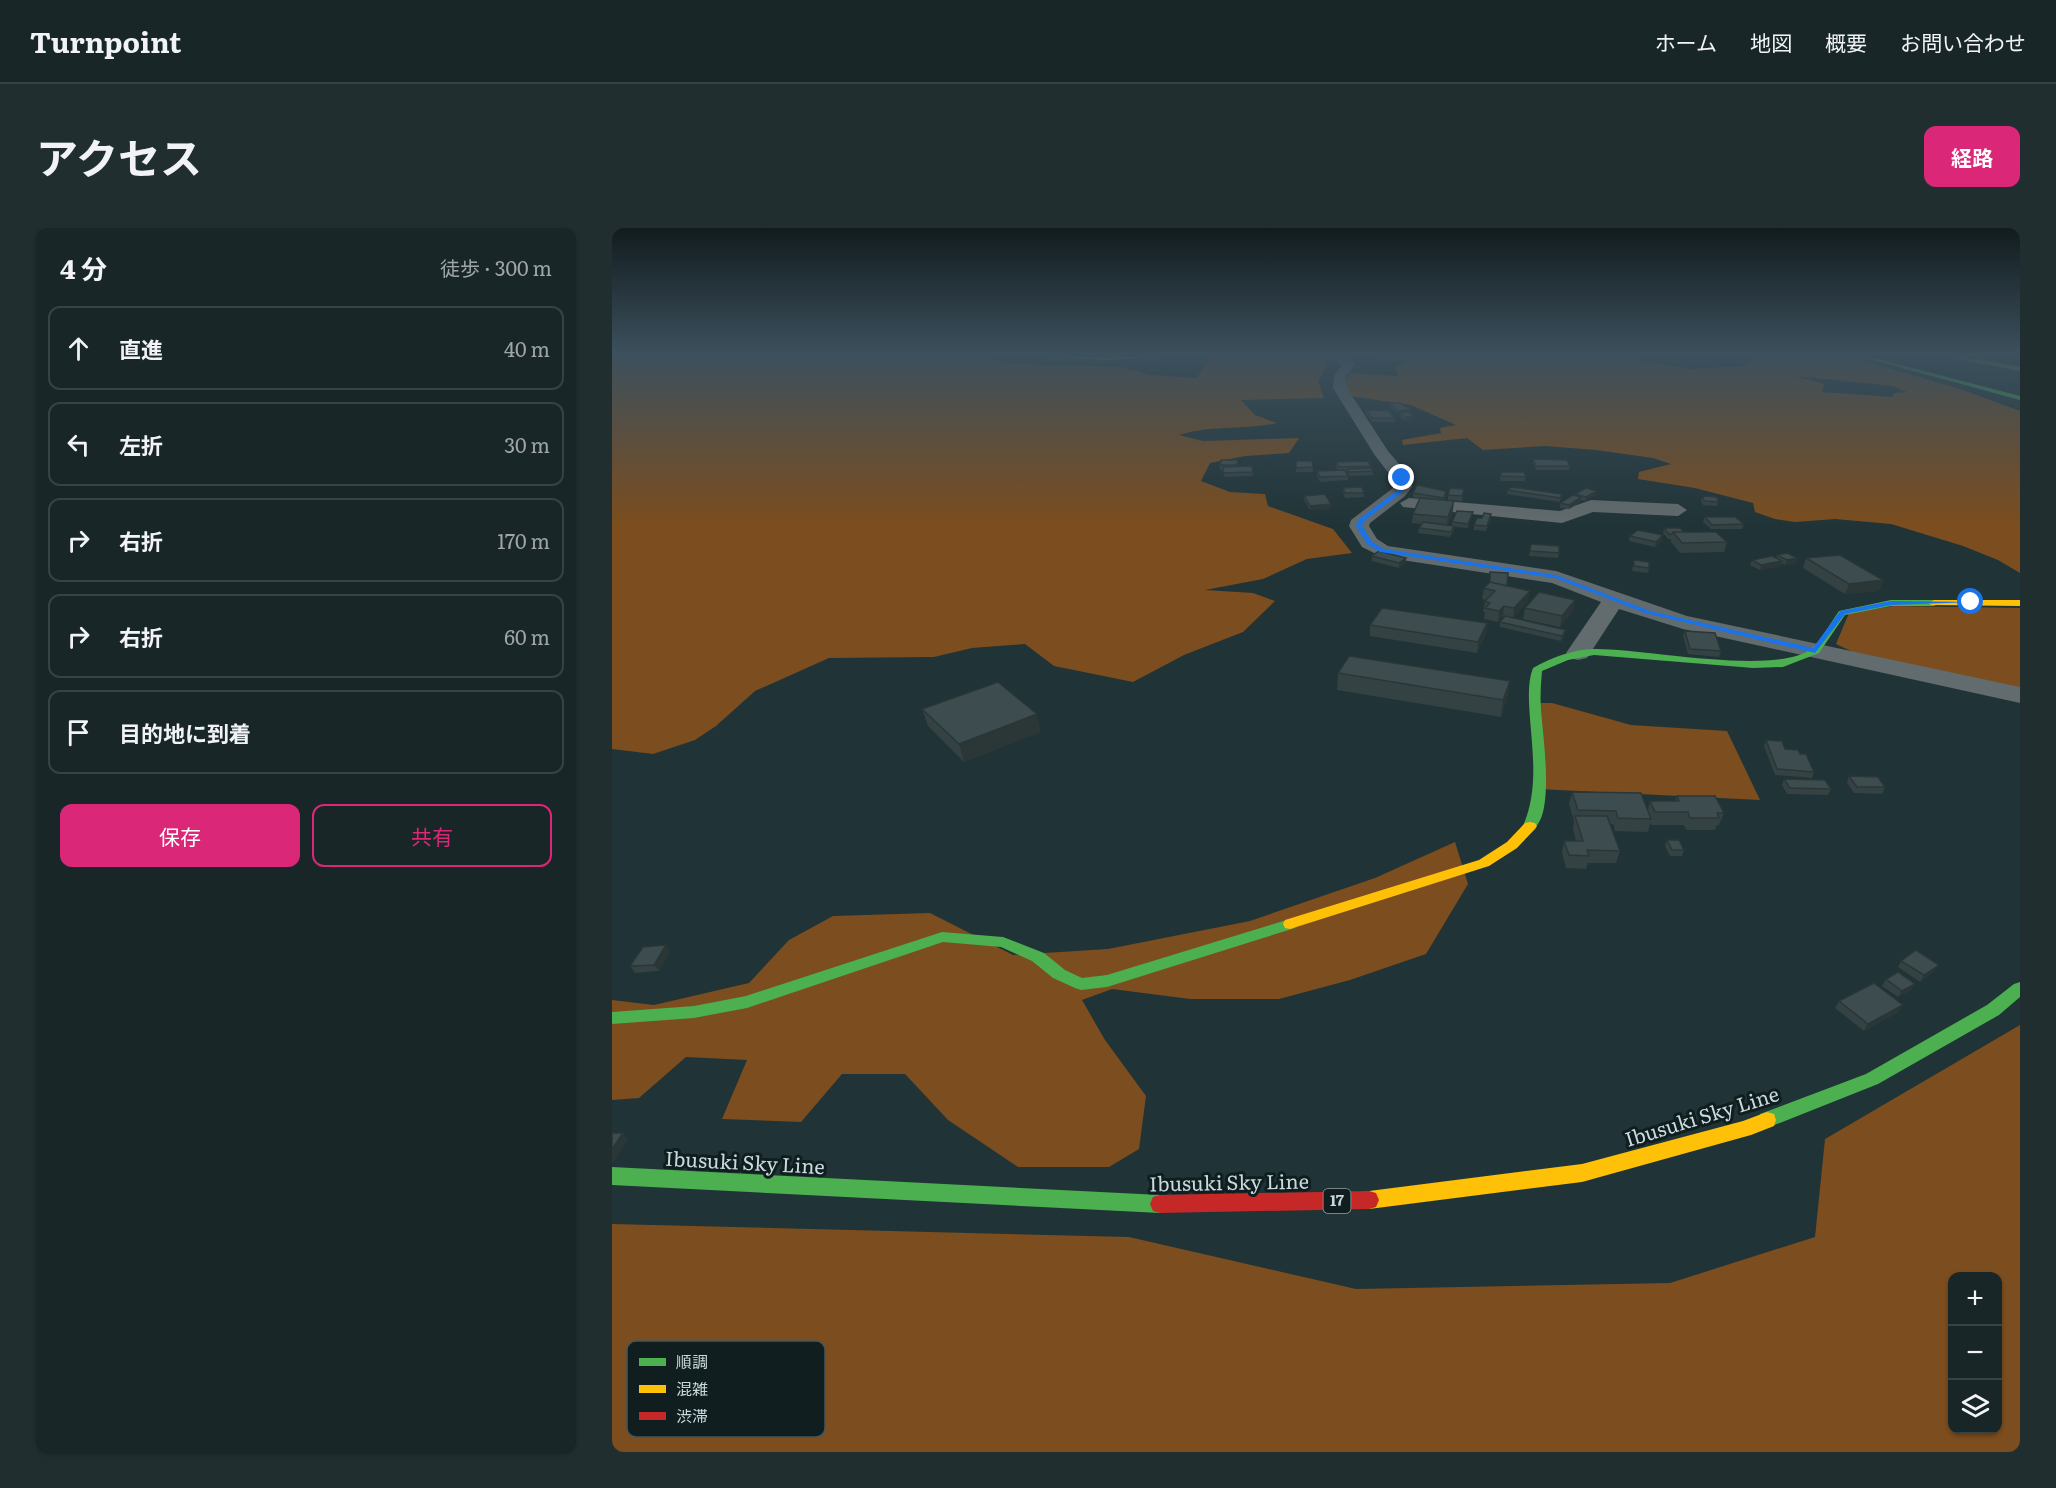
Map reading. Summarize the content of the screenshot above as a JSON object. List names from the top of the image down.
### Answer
{
  "streets": {
    "main road": ["Ibusuki Sky Line", "17"]
  },
  "legend": ["順調", "混雑", "渋滞"],
  "page": {
    "header": "Turnpoint",
    "nav": [
      "ホーム",
      "地図",
      "概要",
      "お問い合わせ"
    ],
    "title": "アクセス",
    "buttons": [
      "経路",
      ["保存", "共有"]
    ],
    "heading": ["4 分", "徒歩 · 300 m"],
    "list": [
      ["直進", "40 m"],
      ["左折", "30 m"],
      ["右折", "170 m"],
      ["右折", "60 m"],
      "目的地に到着"
    ],
    "map_buttons": ["+", "−"]
  }
}
